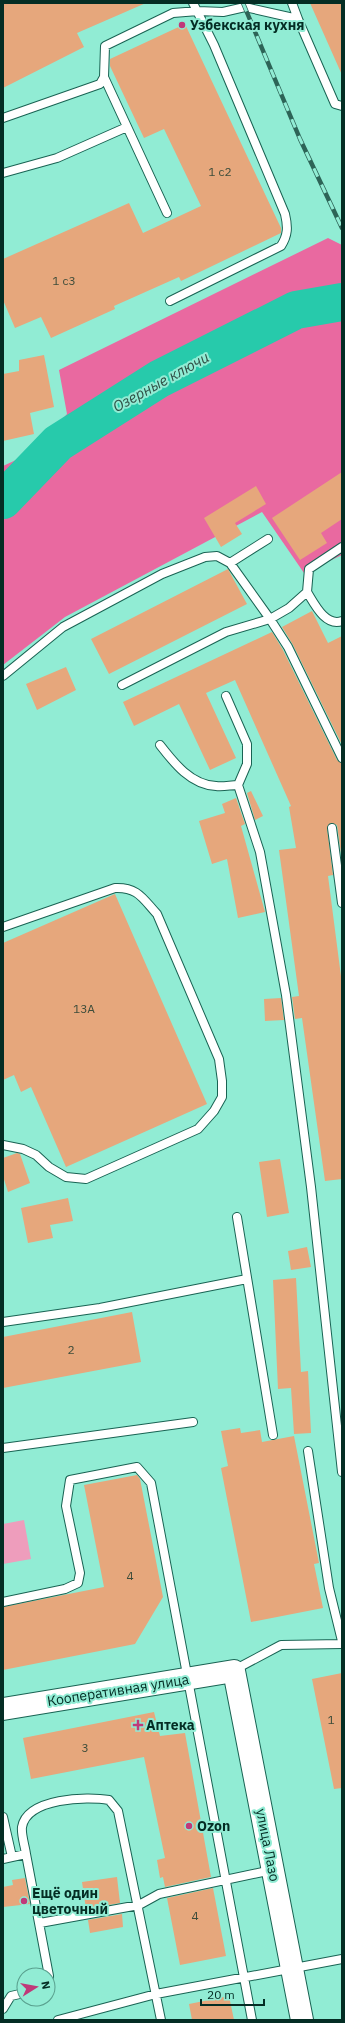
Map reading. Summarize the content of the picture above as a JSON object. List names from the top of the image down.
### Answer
{
  "streets": {
    "main road": ["Кооперативная улица", "улица Лазо"]
  },
  "crossings": [
    ["Кооперативная улица", "улица Лазо"]
  ],
  "water": ["Озерные ключи"],
  "places": {
    "other": ["Узбекская кухня", "Ozon", "Ещё один цветочный"],
    "health": ["Аптека"]
  },
  "house_numbers": [
    "1 с2",
    "1 с3",
    "13А",
    "2",
    "4",
    "1",
    "3",
    "4"
  ],
  "scale_bar": "20 m",
  "north": "right"
}
